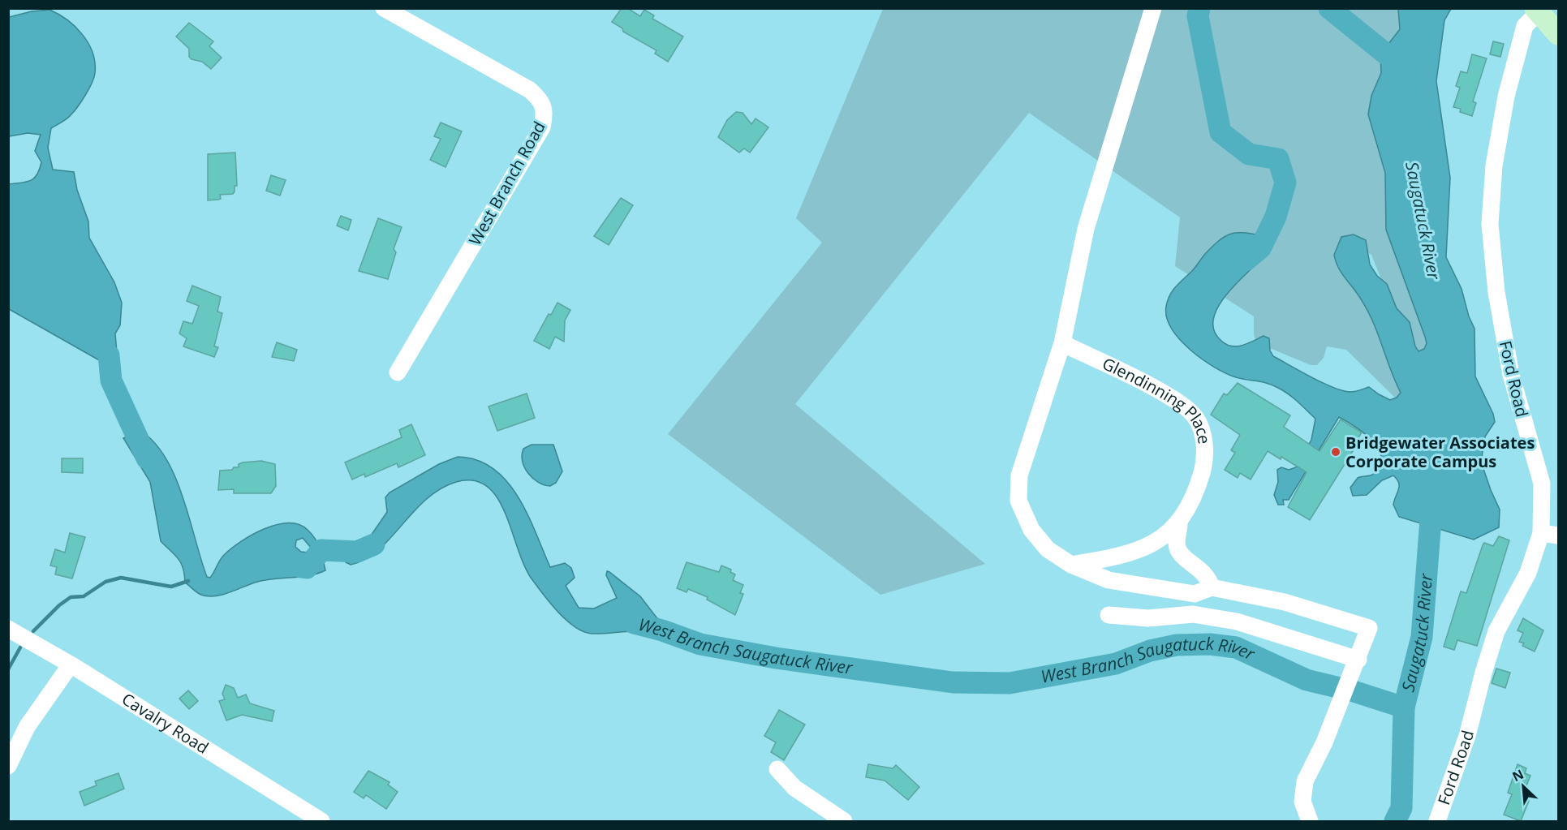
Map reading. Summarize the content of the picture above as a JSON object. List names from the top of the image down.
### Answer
{
  "streets": {
    "street": [
      "West Branch Road",
      "Ford Road",
      "Glendinning Place",
      "Cavalry Road"
    ]
  },
  "water": ["Saugatuck River", "West Branch Saugatuck River"],
  "places": ["Bridgewater Associates Corporate Campus"],
  "north": "top left"
}
